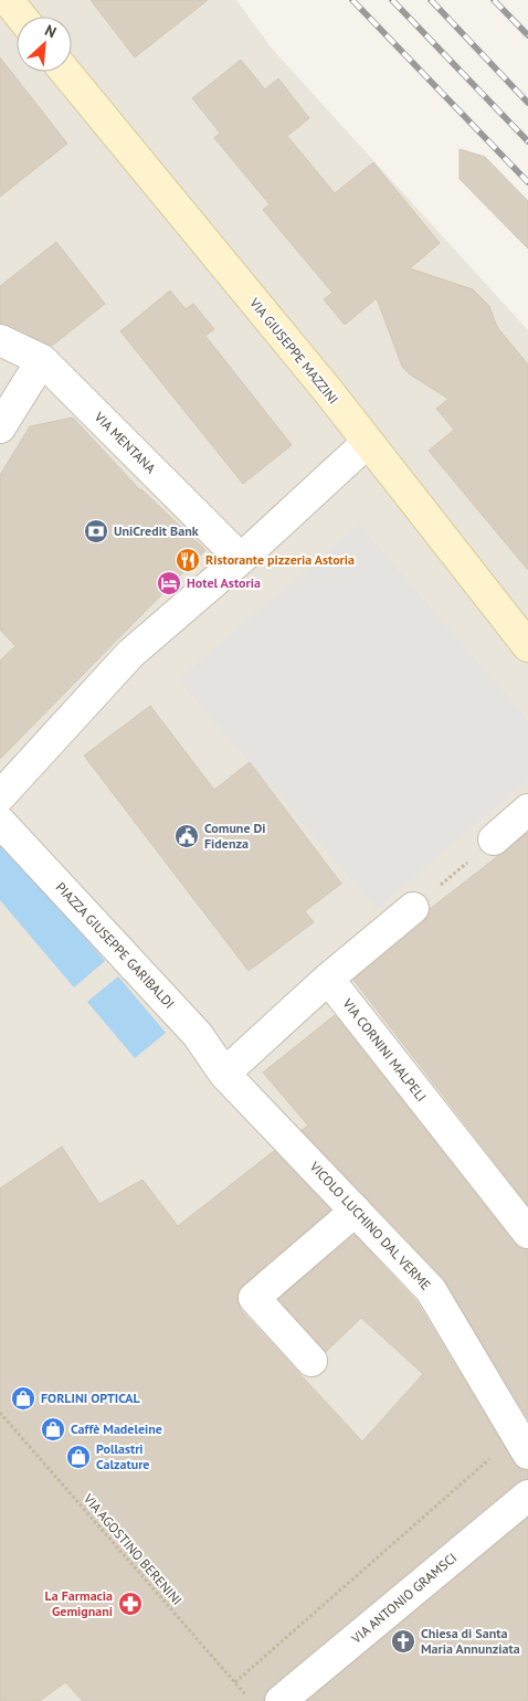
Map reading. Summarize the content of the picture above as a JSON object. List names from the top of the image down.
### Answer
{
  "streets": {
    "street": [
      "VIA GIUSEPPE MAZZINI",
      "VIA MENTANA",
      "PIAZZA GIUSEPPE GARIBALDI",
      "VIA CORNINI MALPELI",
      "VICOLO LUCHINO DAL VERME",
      "VIA ANTONIO GRAMSCI"
    ],
    "path": ["VIA AGOSTINO BERENINI"]
  },
  "crossings": [
    ["PIAZZA GIUSEPPE GARIBALDI", "VICOLO LUCHINO DAL VERME"]
  ],
  "places": {
    "bank": ["UniCredit Bank"],
    "restaurant": ["Ristorante pizzeria Astoria"],
    "hotel": ["Hotel Astoria"],
    "public building": ["Comune Di Fidenza"],
    "shop": ["FORLINI OPTICAL", "Caffè Madeleine", "Pollastri Calzature"],
    "pharmacy": ["La Farmacia Gemignani"],
    "church": ["Chiesa di Santa Maria Annunziata"]
  },
  "north": "top right"
}
